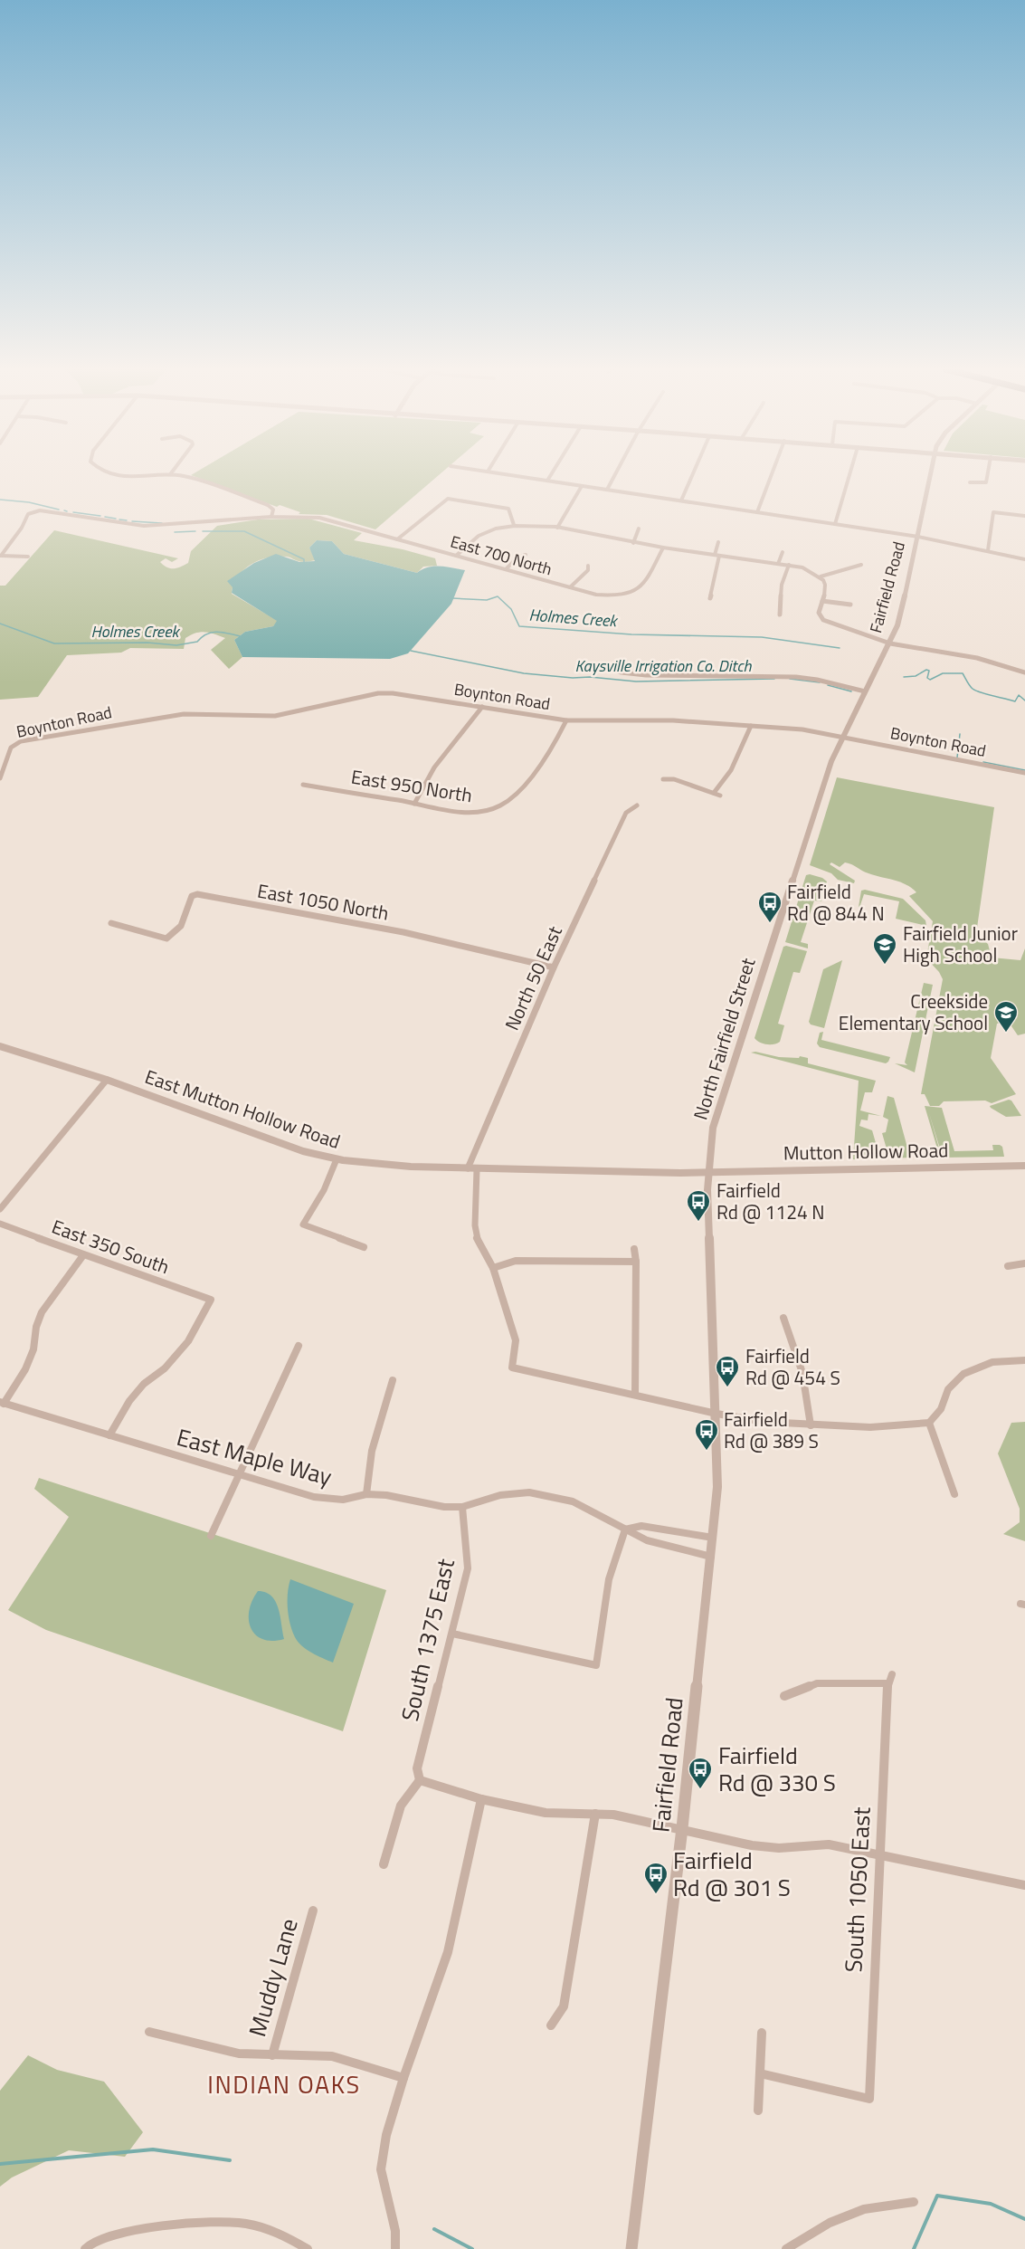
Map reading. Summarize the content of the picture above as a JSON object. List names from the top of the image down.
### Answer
{
  "streets": {
    "street": [
      "East 700 North",
      "Fairfield Road",
      "Boynton Road",
      "East 950 North",
      "East 1050 North",
      "North 50 East",
      "North Fairfield Street",
      "East Mutton Hollow Road",
      "Mutton Hollow Road",
      "East 350 South",
      "East Maple Way",
      "South 1375 East",
      "South 1050 East",
      "Muddy Lane"
    ]
  },
  "crossings": [
    ["Fairfield Road", "North Fairfield Street"],
    ["Fairfield Road", "East Maple Way"],
    ["Boynton Road", "East 950 North"],
    ["Boynton Road", "North Fairfield Street"],
    ["East 1050 North", "North 50 East"],
    ["North 50 East", "East Mutton Hollow Road"],
    ["North Fairfield Street", "East Mutton Hollow Road"],
    ["North Fairfield Street", "Mutton Hollow Road"],
    ["East Mutton Hollow Road", "Mutton Hollow Road"],
    ["East 350 South", "East Maple Way"],
    ["East Maple Way", "South 1375 East"]
  ],
  "districts": ["INDIAN OAKS"],
  "water": ["Holmes Creek", "Kaysville Irrigation Co. Ditch"],
  "places": {
    "bus stop": [
      "Fairfield Rd @ 844 N",
      "Fairfield Rd @ 1124 N",
      "Fairfield Rd @ 454 S",
      "Fairfield Rd @ 389 S",
      "Fairfield Rd @ 330 S",
      "Fairfield Rd @ 301 S"
    ],
    "school or university": ["Fairfield Junior High School", "Creekside Elementary School"]
  }
}
